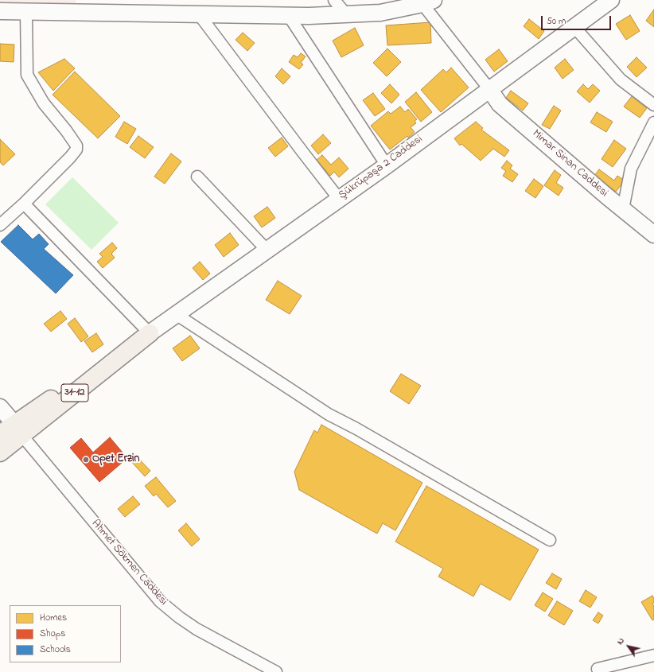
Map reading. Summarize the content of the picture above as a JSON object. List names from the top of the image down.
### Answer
{
  "streets": {
    "main road": ["31-12"],
    "street": ["Mimar Sinan Caddesi", "Şükrüpaşa 2 Caddesi", "Ahmet Sökmen Caddesi"]
  },
  "crossings": [
    ["Mimar Sinan Caddesi", "Şükrüpaşa 2 Caddesi"],
    ["Şükrüpaşa 2 Caddesi", "31-12"],
    ["31-12", "Ahmet Sökmen Caddesi"]
  ],
  "places": ["Opet Erzin"],
  "legend": ["Homes", "Shops", "Schools"],
  "scale_bar": "50 m",
  "north": "top left"
}
